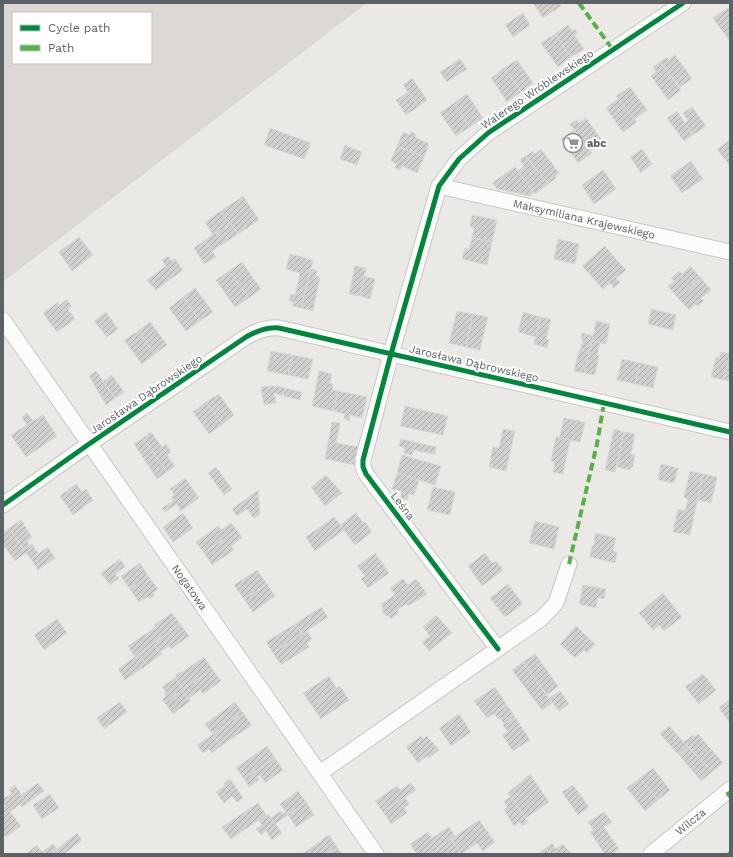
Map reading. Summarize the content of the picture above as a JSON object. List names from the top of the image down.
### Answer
{
  "streets": {
    "street": [
      "Walerego Wróblewskiego",
      "Maksymiliana Krajewskiego",
      "Jarosława Dąbrowskiego",
      "Leśna",
      "Nogatowa",
      "Wilcza"
    ]
  },
  "crossings": [
    ["Walerego Wróblewskiego", "Maksymiliana Krajewskiego"],
    ["Walerego Wróblewskiego", "Jarosława Dąbrowskiego"],
    ["Walerego Wróblewskiego", "Leśna"],
    ["Jarosława Dąbrowskiego", "Leśna"],
    ["Jarosława Dąbrowskiego", "Nogatowa"]
  ],
  "places": {
    "supermarket": ["abc"]
  },
  "legend": ["Cycle path", "Path"]
}
